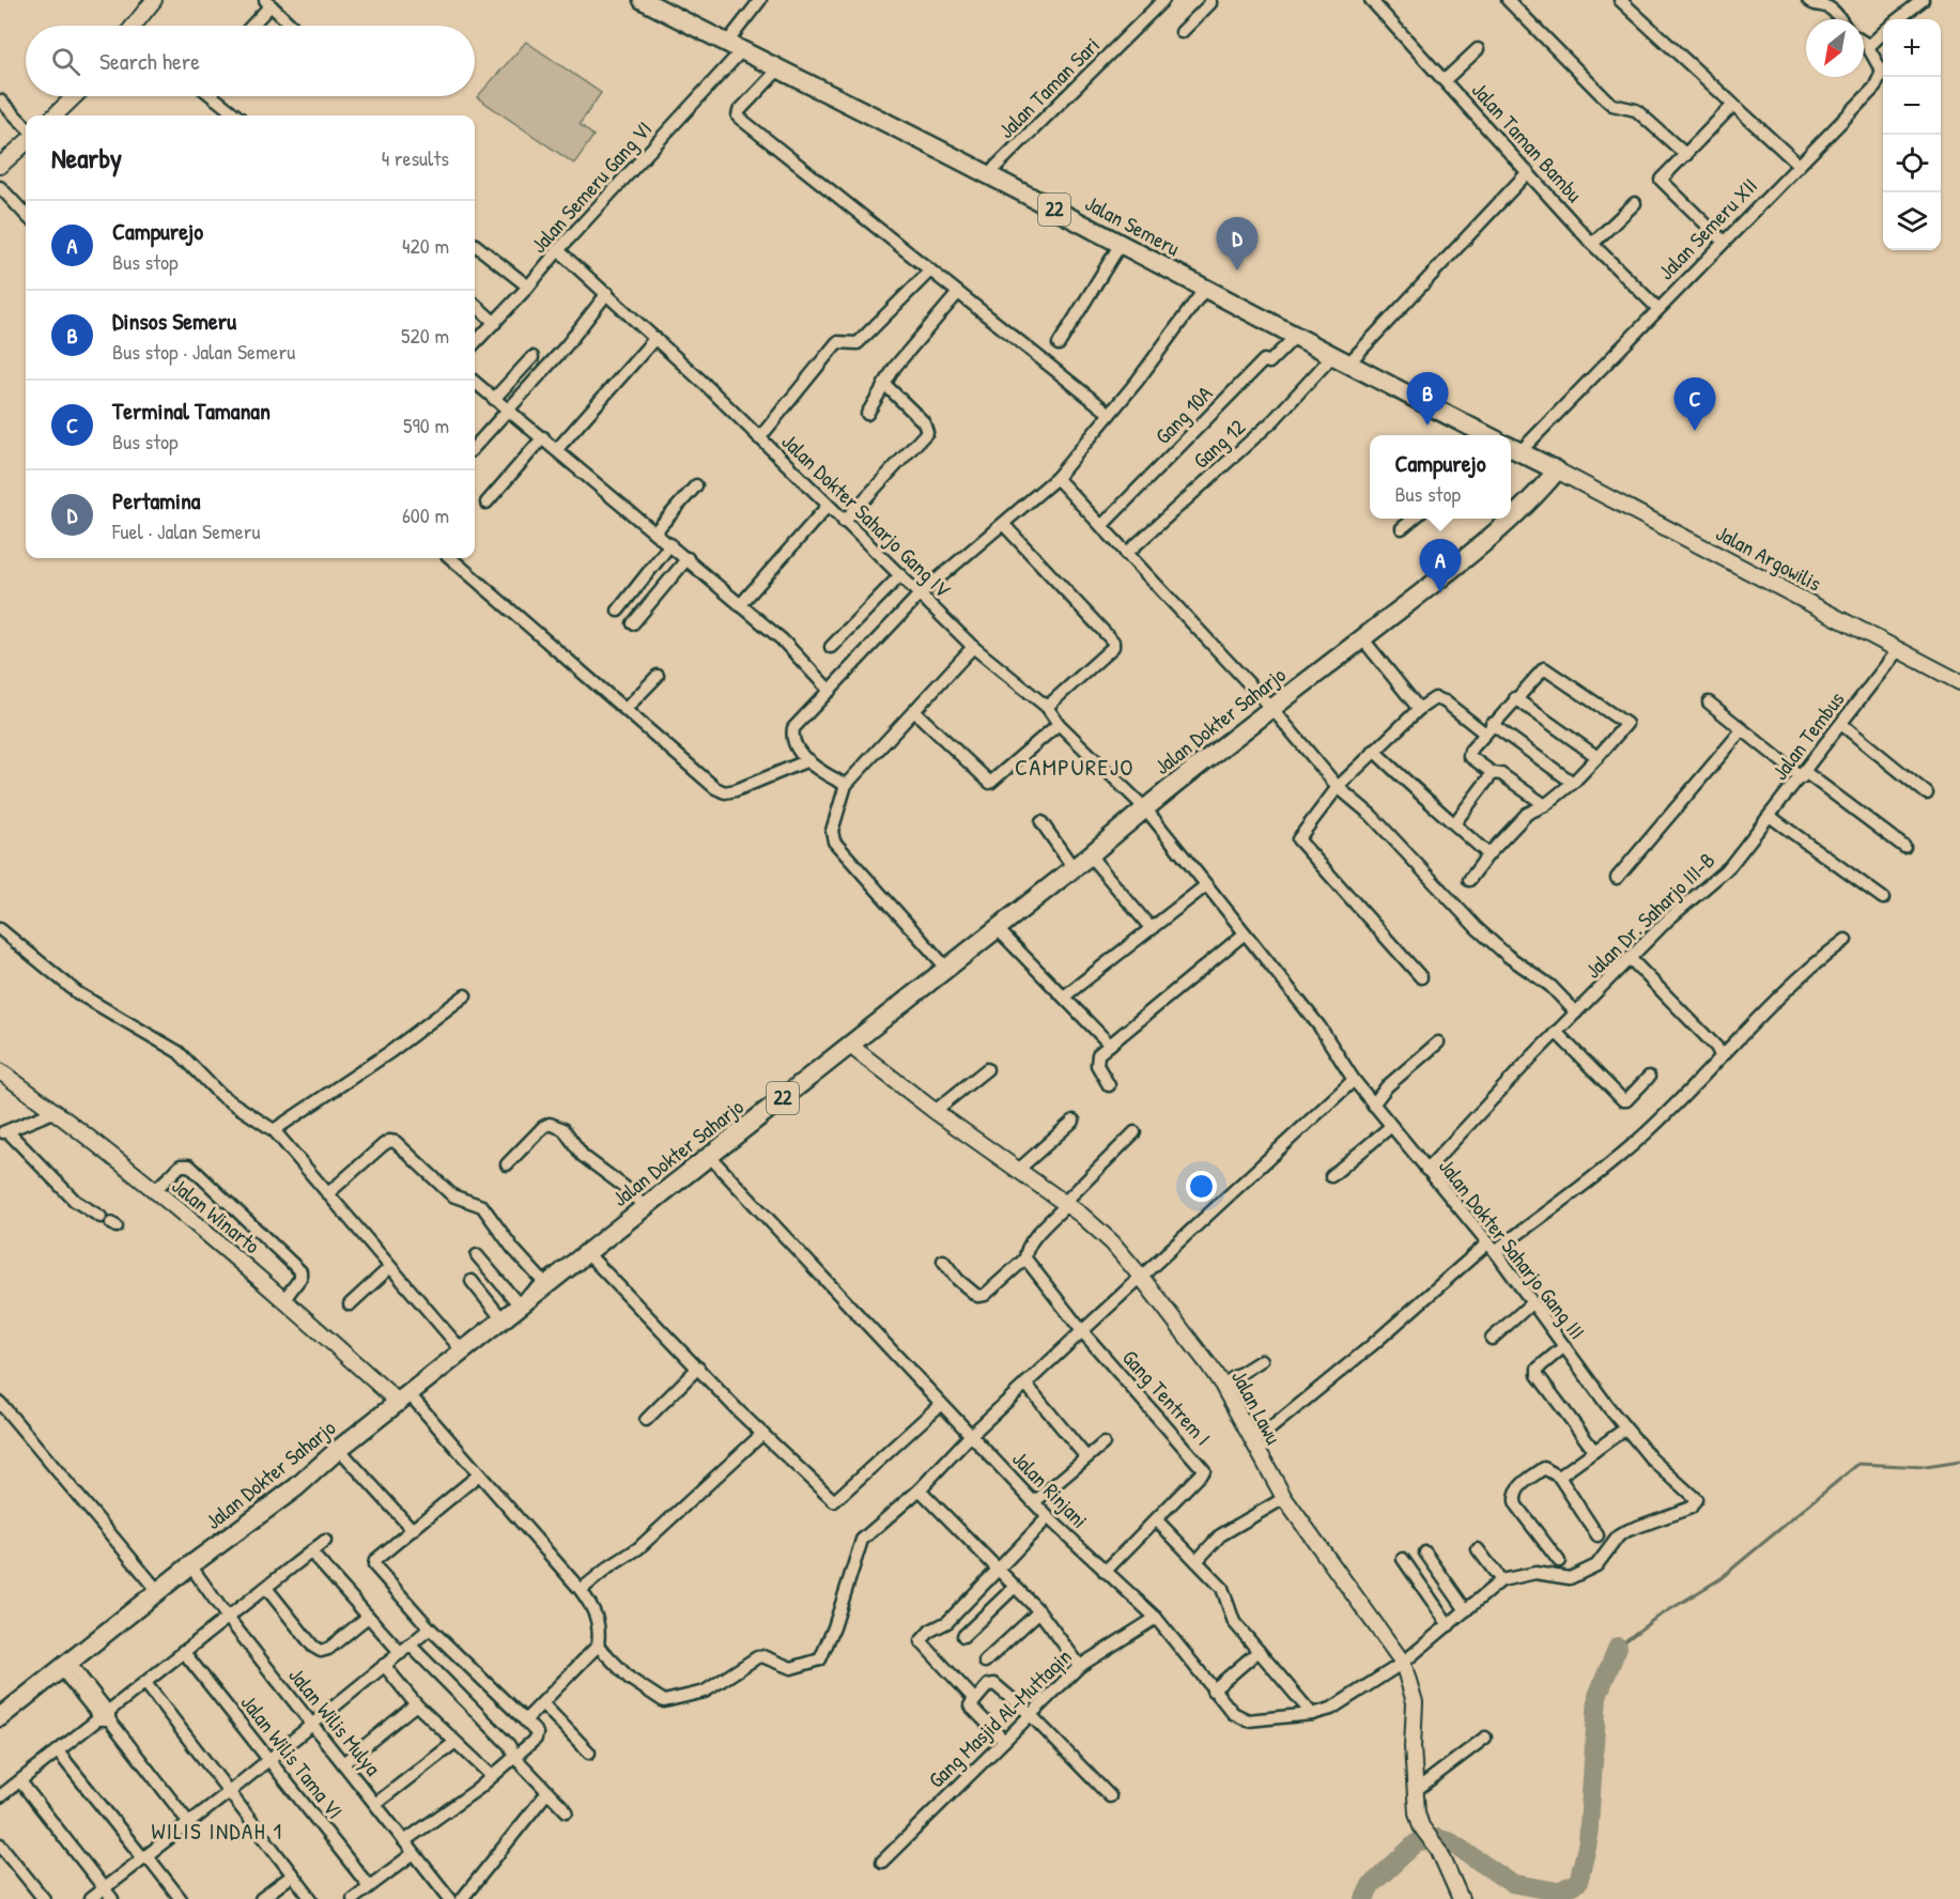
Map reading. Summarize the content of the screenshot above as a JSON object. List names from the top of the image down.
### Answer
{
  "streets": {
    "highway": ["22", "Jalan Semeru", "Jalan Dokter Saharjo"],
    "street": [
      "Jalan Taman Sari",
      "Jalan Taman Bambu",
      "Jalan Semeru Gang VI",
      "Jalan Semeru XII",
      "Gang 10A",
      "Gang 12",
      "Jalan Dokter Saharjo Gang IV",
      "Jalan Argowilis",
      "Jalan Tembus",
      "Jalan Dr. Saharjo III-B",
      "Jalan Winarto",
      "Jalan Dokter Saharjo Gang III",
      "Gang Tentrem I",
      "Jalan Lawu",
      "Jalan Rinjani",
      "Gang Masjid Al-Muttaqin",
      "Jalan Wilis Mulya",
      "Jalan Wilis Tama VI"
    ]
  },
  "crossings": [
    ["Jalan Taman Sari", "Jalan Semeru"],
    ["Jalan Taman Bambu", "Jalan Semeru XII"],
    ["Jalan Taman Bambu", "Gang 12"],
    ["Jalan Semeru Gang VI", "Jalan Semeru"],
    ["Jalan Semeru Gang VI", "Jalan Dokter Saharjo Gang IV"],
    ["Jalan Semeru", "Gang 10A"],
    ["Jalan Semeru", "Gang 12"],
    ["Jalan Dokter Saharjo Gang IV", "Jalan Dokter Saharjo"],
    ["Jalan Dokter Saharjo Gang IV", "Jalan Dokter Saharjo Gang III"],
    ["Jalan Argowilis", "Jalan Dokter Saharjo"],
    ["Jalan Argowilis", "Jalan Tembus"],
    ["Jalan Dokter Saharjo", "Jalan Winarto"],
    ["Jalan Dokter Saharjo", "Jalan Dokter Saharjo Gang III"],
    ["Jalan Dokter Saharjo", "Jalan Lawu"],
    ["Jalan Dokter Saharjo", "Jalan Rinjani"],
    ["Jalan Dokter Saharjo", "Jalan Wilis Mulya"],
    ["Jalan Tembus", "Jalan Dr. Saharjo III-B"],
    ["Jalan Dr. Saharjo III-B", "Jalan Dokter Saharjo Gang III"],
    ["Jalan Dokter Saharjo Gang III", "Jalan Rinjani"],
    ["Gang Tentrem I", "Jalan Rinjani"],
    ["Jalan Lawu", "Jalan Rinjani"],
    ["Jalan Rinjani", "Gang Masjid Al-Muttaqin"]
  ],
  "districts": ["CAMPUREJO", "WILIS INDAH 1"],
  "north": "bottom left",
  "page": {
    "map_buttons": ["+", "−"],
    "search": "Search here",
    "heading": ["Nearby", "4 results"],
    "list": [
      {
        "mark": "A",
        "name": "Campurejo",
        "note": "Bus stop",
        "value": "420 m"
      },
      {
        "mark": "B",
        "name": "Dinsos Semeru",
        "note": "Bus stop · Jalan Semeru",
        "value": "520 m"
      },
      {
        "mark": "C",
        "name": "Terminal Tamanan",
        "note": "Bus stop",
        "value": "590 m"
      },
      {
        "mark": "D",
        "name": "Pertamina",
        "note": "Fuel · Jalan Semeru",
        "value": "600 m"
      }
    ],
    "pins": [
      "D",
      "B",
      "C",
      "A"
    ],
    "popup": ["Campurejo", "Bus stop"]
  }
}
